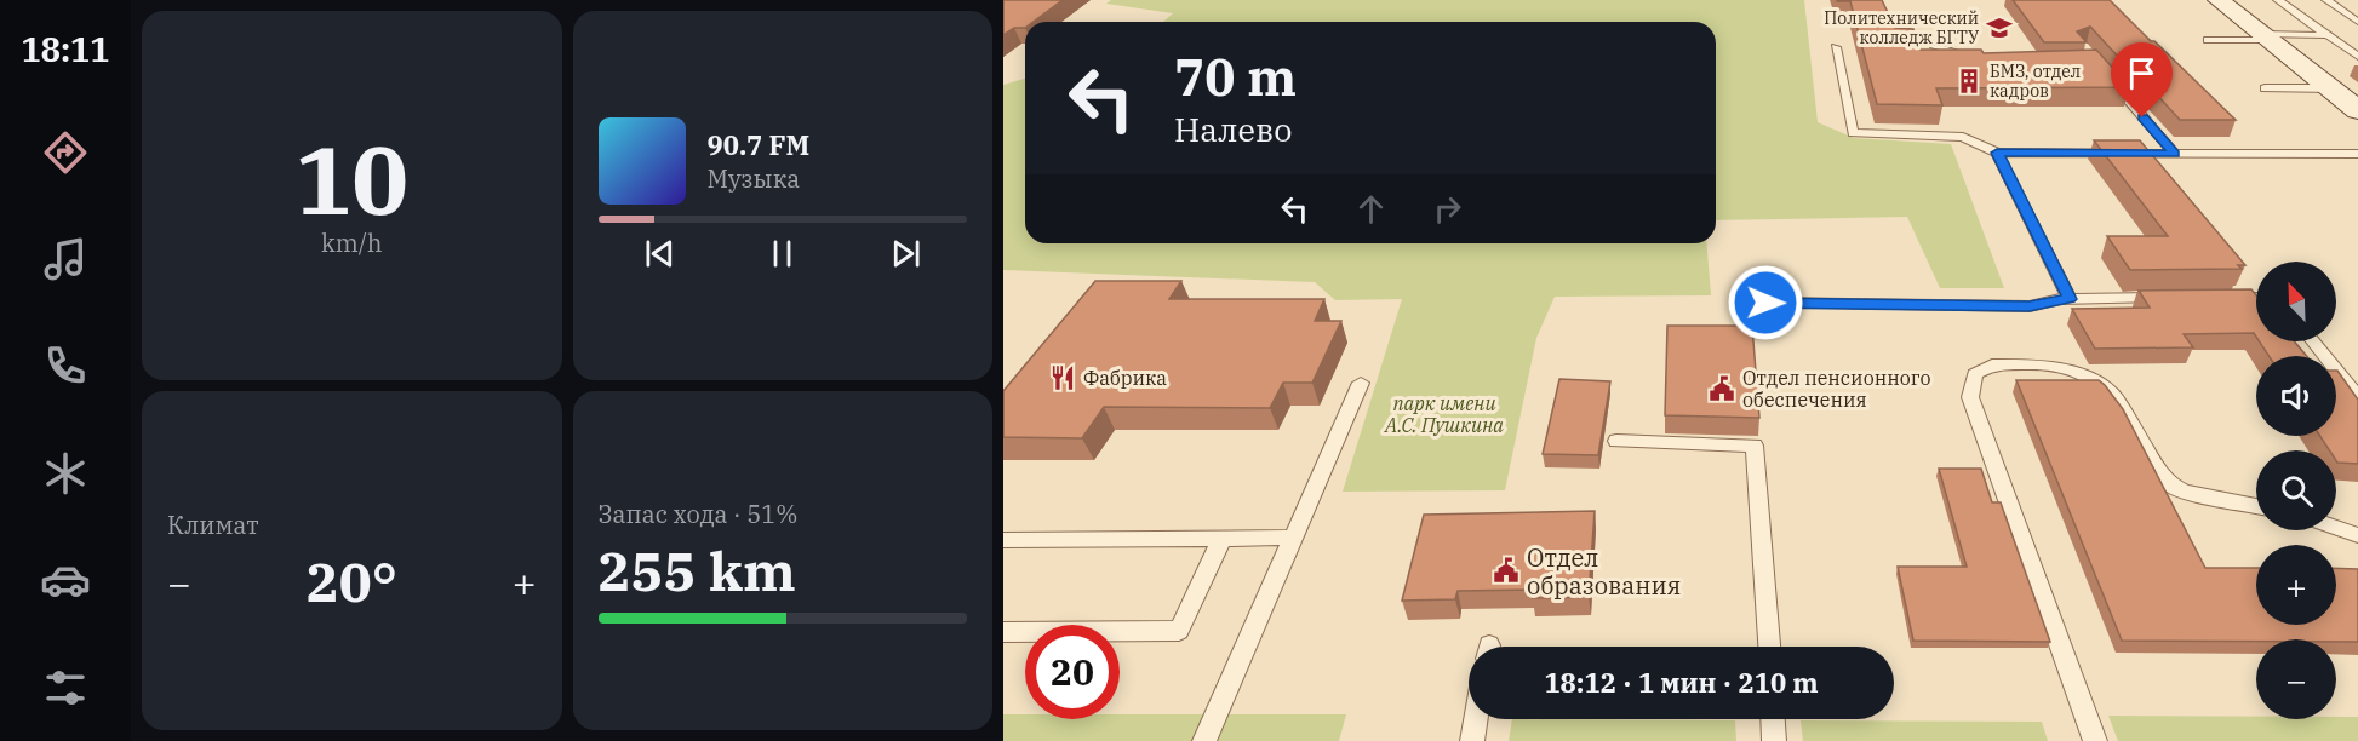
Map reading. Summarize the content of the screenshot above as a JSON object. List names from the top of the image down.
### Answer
{
  "parks": ["парк имени А.С. Пушкина"],
  "places": {
    "school or university": ["Политехнический колледж БГТУ"],
    "building": ["БМЗ, отдел кадров"],
    "restaurant": ["Фабрика"],
    "public building": ["Отдел пенсионного обеспечения", "Отдел образования"]
  },
  "north": "top left",
  "page": {
    "tabs": "18:11",
    "tile": [
      ["10", "km/h"],
      "Климат",
      ["Запас хода · 51%", "255 km"]
    ],
    "turn": ["70 m", "Налево"],
    "song": ["90.7 FM", "Музыка"],
    "map_buttons": ["+", "−"],
    "heat": ["−", "20°", "+"],
    "limit": "20",
    "trip": "18:12 · 1 мин · 210 m"
  }
}
